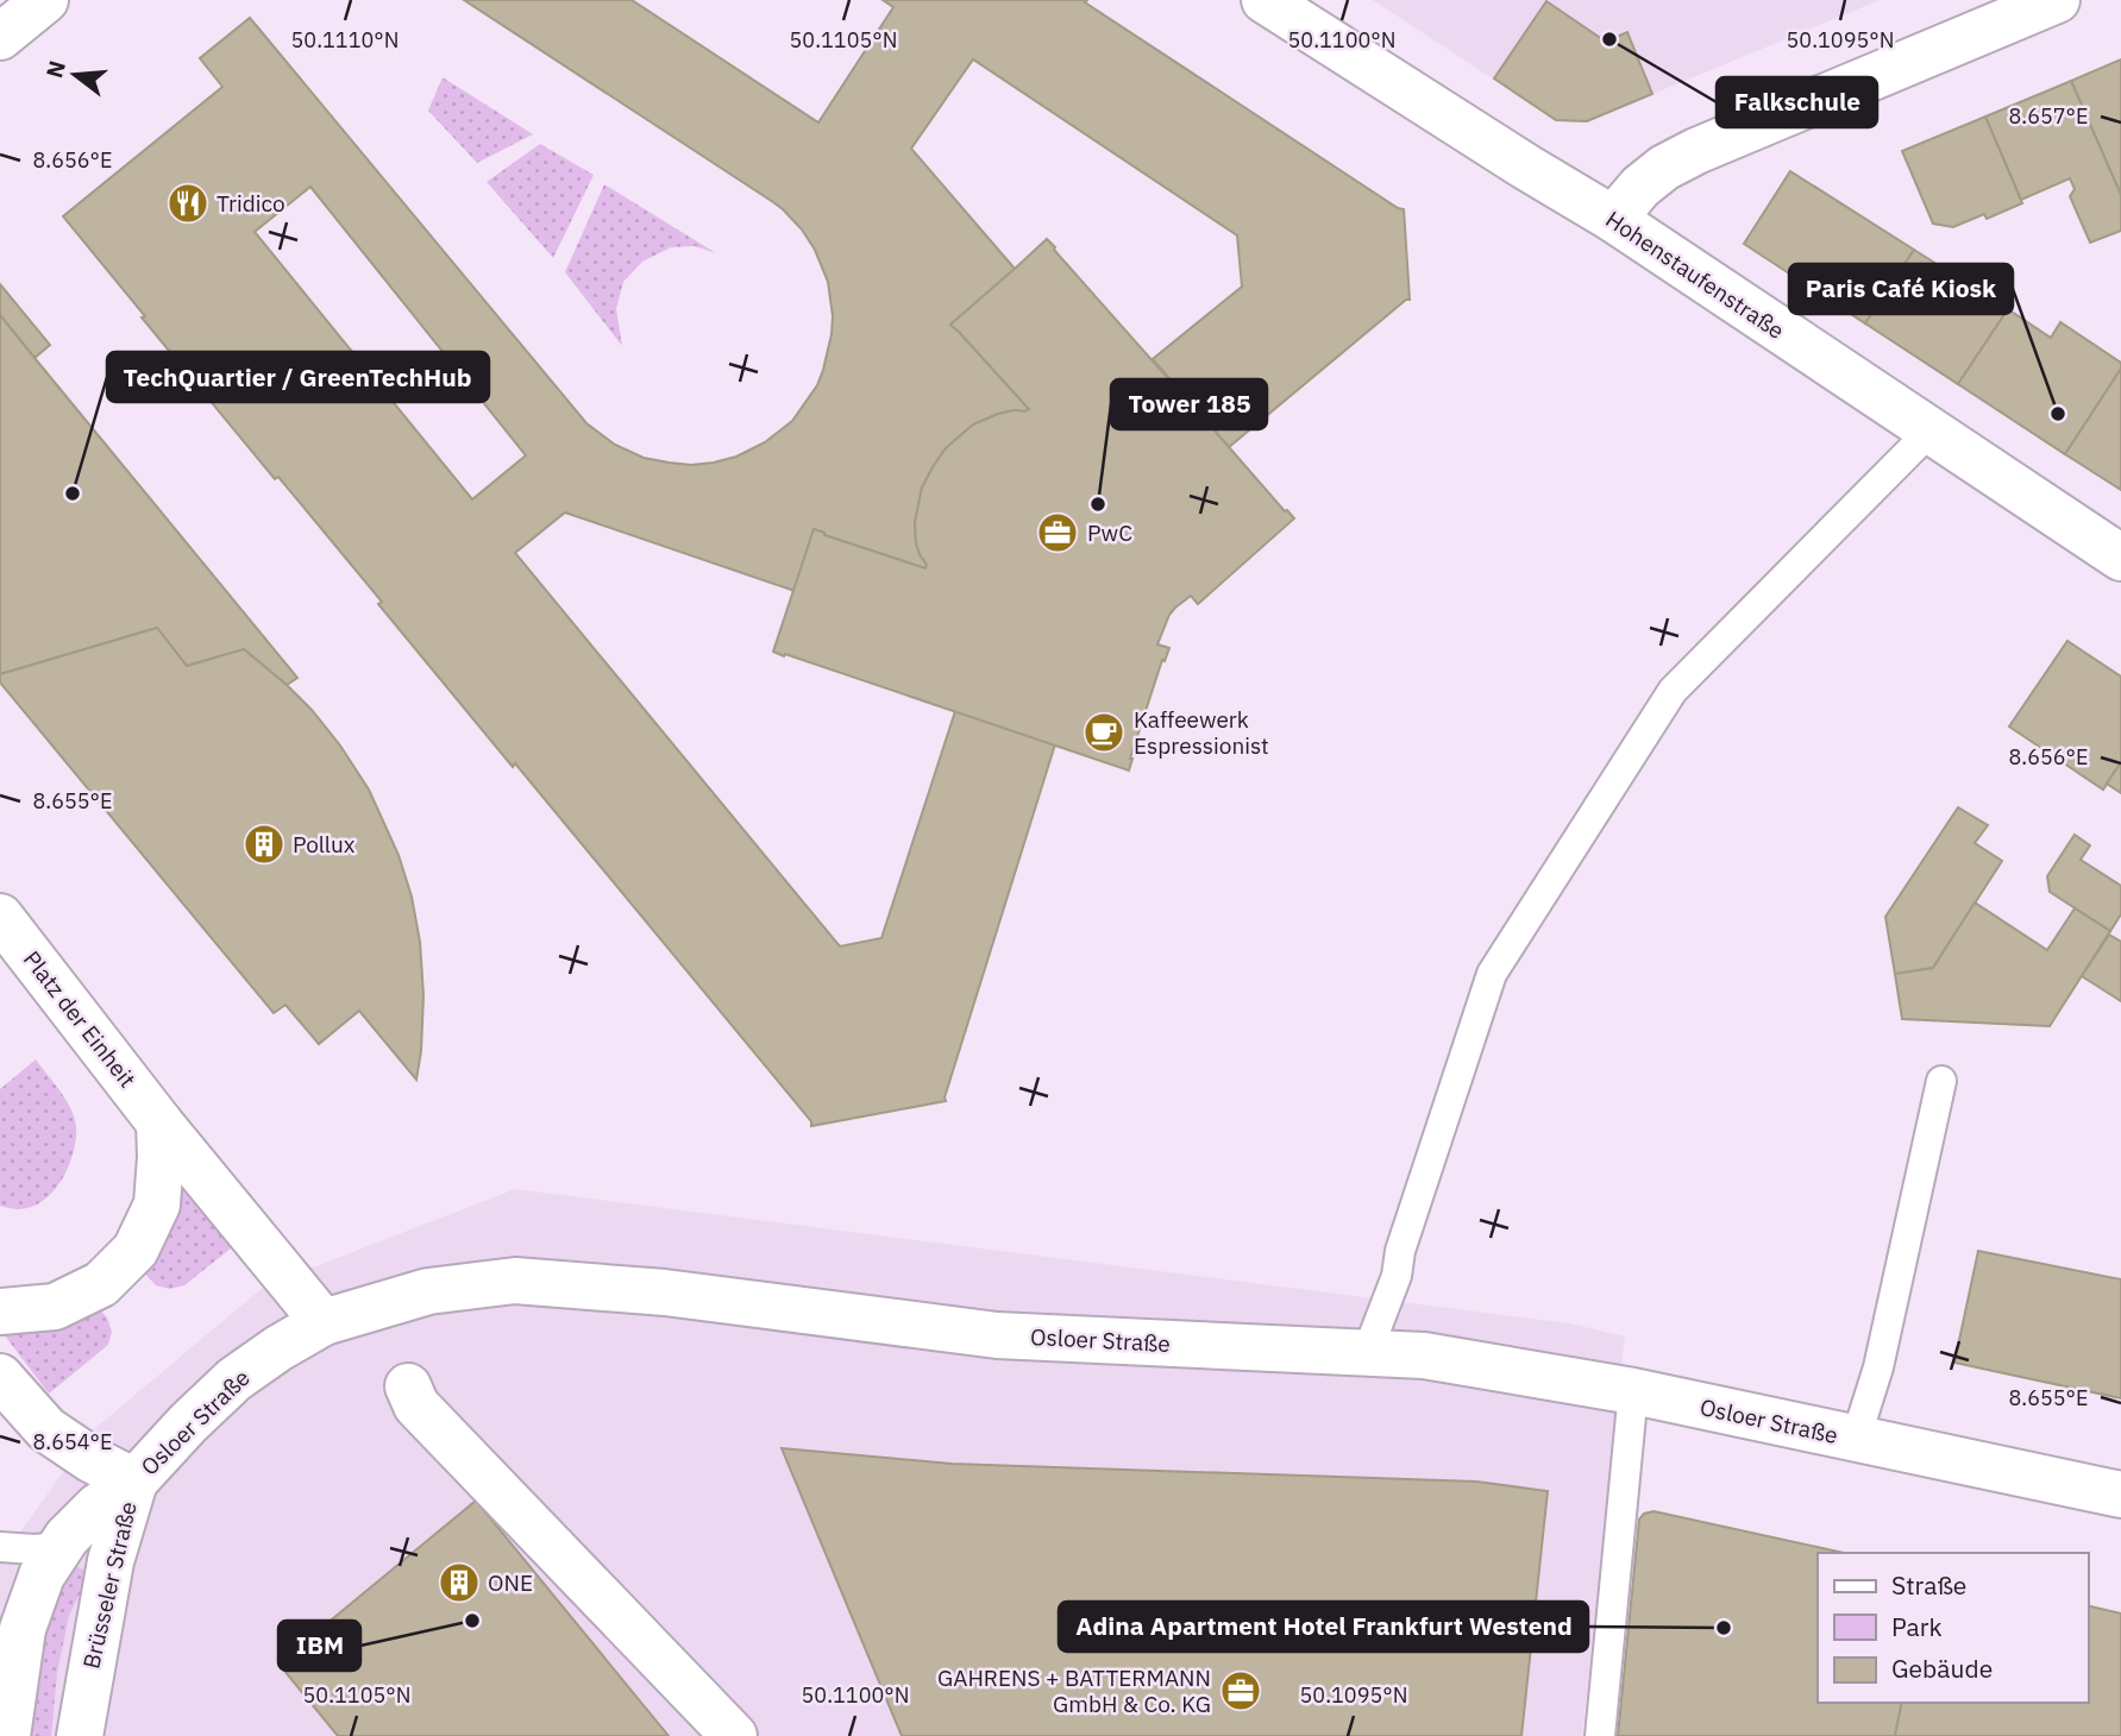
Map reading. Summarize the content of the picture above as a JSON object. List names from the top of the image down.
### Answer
{
  "streets": {
    "street": [
      "Hohenstaufenstraße",
      "Platz der Einheit",
      "Osloer Straße",
      "Brüsseler Straße"
    ]
  },
  "crossings": [
    ["Platz der Einheit", "Osloer Straße"],
    ["Osloer Straße", "Brüsseler Straße"]
  ],
  "places": {
    "other": [
      "Falkschule",
      "Paris Café Kiosk",
      "TechQuartier / GreenTechHub",
      "Tower 185",
      "IBM",
      "Adina Apartment Hotel Frankfurt Westend"
    ],
    "restaurant": ["Tridico"],
    "office": ["PwC", "GAHRENS + BATTERMANN GmbH & Co. KG"],
    "cafe": ["Kaffeewerk Espressionist"],
    "building": ["Pollux", "ONE"]
  },
  "legend": ["Straße", "Park", "Gebäude"],
  "north": "left",
  "coordinates": [
    "50.1110°N",
    "50.1105°N",
    "50.1100°N",
    "50.1095°N",
    "8.657°E",
    "8.656°E",
    "8.655°E",
    "8.654°E"
  ]
}
